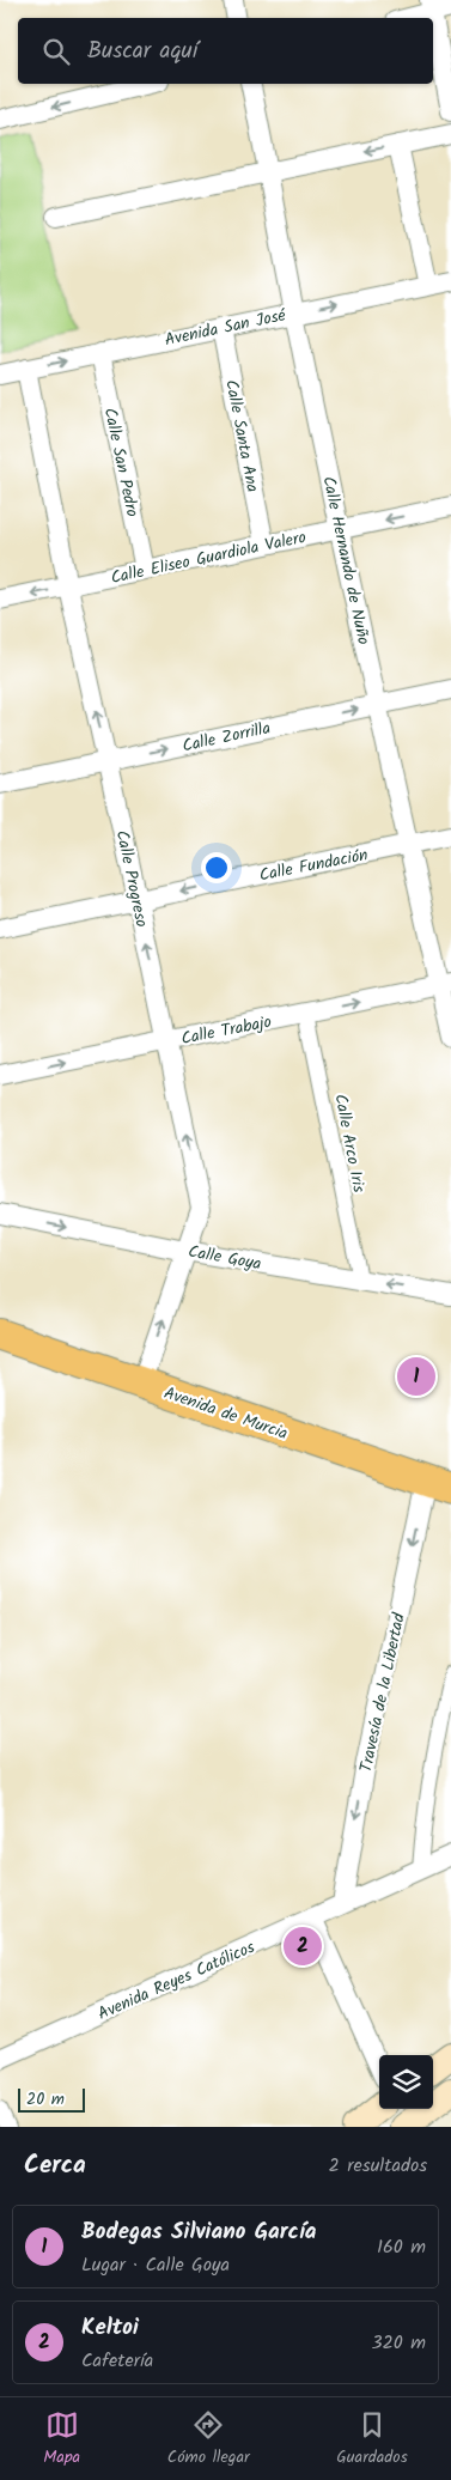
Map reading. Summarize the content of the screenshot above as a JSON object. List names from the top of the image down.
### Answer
{
  "streets": {
    "main road": ["Avenida de Murcia"],
    "street": [
      "Avenida San José",
      "Calle Santa Ana",
      "Calle San Pedro",
      "Calle Eliseo Guardiola Valero",
      "Calle Hernando de Nuño",
      "Calle Zorrilla",
      "Calle Fundación",
      "Calle Progreso",
      "Calle Trabajo",
      "Calle Arco Iris",
      "Calle Goya",
      "Travesía de la Libertad",
      "Avenida Reyes Católicos"
    ]
  },
  "crossings": [
    ["Avenida San José", "Calle Santa Ana"],
    ["Avenida San José", "Calle San Pedro"],
    ["Avenida San José", "Calle Hernando de Nuño"],
    ["Avenida San José", "Calle Progreso"],
    ["Calle Santa Ana", "Calle Eliseo Guardiola Valero"],
    ["Calle San Pedro", "Calle Eliseo Guardiola Valero"],
    ["Calle Eliseo Guardiola Valero", "Calle Hernando de Nuño"],
    ["Calle Eliseo Guardiola Valero", "Calle Progreso"],
    ["Calle Hernando de Nuño", "Calle Zorrilla"],
    ["Calle Hernando de Nuño", "Calle Fundación"],
    ["Calle Hernando de Nuño", "Calle Trabajo"],
    ["Calle Zorrilla", "Calle Progreso"],
    ["Calle Fundación", "Calle Progreso"],
    ["Calle Progreso", "Calle Trabajo"],
    ["Calle Progreso", "Calle Goya"],
    ["Calle Progreso", "Avenida de Murcia"],
    ["Calle Trabajo", "Calle Arco Iris"],
    ["Calle Arco Iris", "Calle Goya"],
    ["Avenida de Murcia", "Travesía de la Libertad"],
    ["Travesía de la Libertad", "Avenida Reyes Católicos"]
  ],
  "one_way": [
    "Calle Eliseo Guardiola Valero",
    "Calle Zorrilla",
    "Calle Fundación",
    "Calle Progreso",
    "Calle Trabajo"
  ],
  "scale_bar": "20 m",
  "page": {
    "search": "Buscar aquí",
    "pins": ["1", "2"],
    "scale": "20 m",
    "heading": ["Cerca", "2 resultados"],
    "list": [
      {
        "mark": "1",
        "name": "Bodegas Silviano García",
        "note": "Lugar · Calle Goya",
        "value": "160 m"
      },
      {
        "mark": "2",
        "name": "Keltoi",
        "note": "Cafetería",
        "value": "320 m"
      }
    ],
    "nav": ["Mapa", "Cómo llegar", "Guardados"]
  }
}
